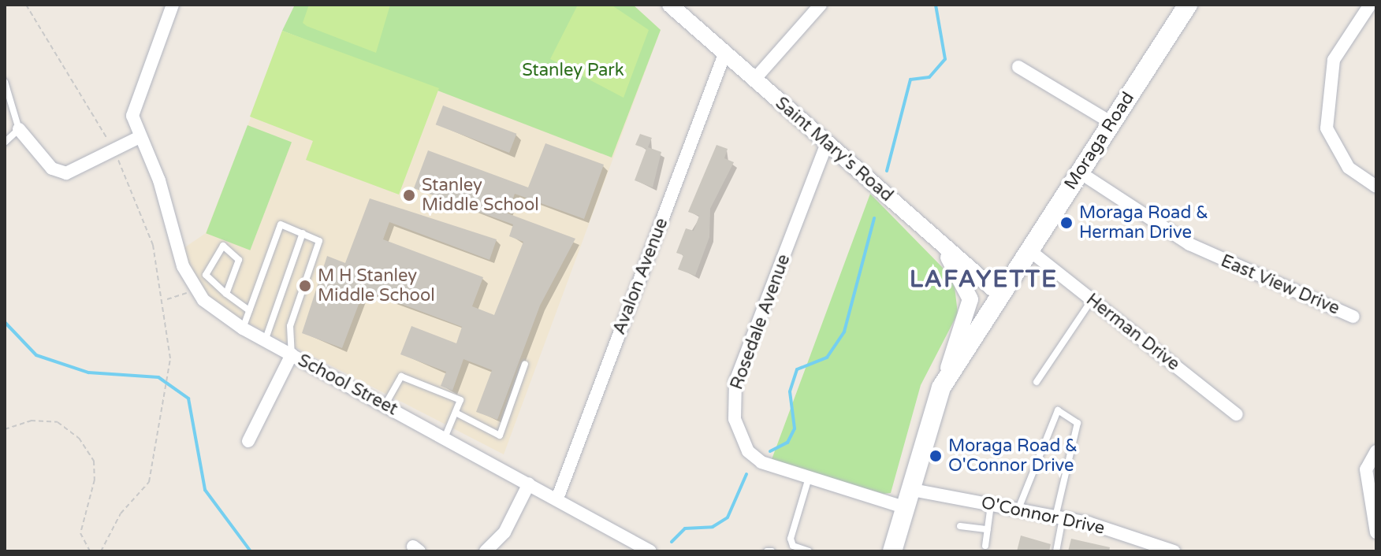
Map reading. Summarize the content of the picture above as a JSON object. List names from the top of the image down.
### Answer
{
  "streets": {
    "main road": ["Moraga Road"],
    "street": [
      "Saint Mary's Road",
      "Avalon Avenue",
      "East View Drive",
      "Rosedale Avenue",
      "Herman Drive",
      "School Street",
      "O'Connor Drive"
    ]
  },
  "crossings": [
    ["Moraga Road", "Saint Mary's Road"],
    ["Moraga Road", "East View Drive"],
    ["Moraga Road", "Rosedale Avenue"],
    ["Moraga Road", "Herman Drive"],
    ["Moraga Road", "O'Connor Drive"],
    ["Saint Mary's Road", "Avalon Avenue"],
    ["Saint Mary's Road", "Rosedale Avenue"],
    ["Avalon Avenue", "School Street"],
    ["Rosedale Avenue", "O'Connor Drive"]
  ],
  "districts": ["LAFAYETTE"],
  "parks": ["Stanley Park"],
  "places": [
    "Stanley Middle School",
    "Moraga Road & Herman Drive",
    "M H Stanley Middle School",
    "Moraga Road & O'Connor Drive"
  ]
}
